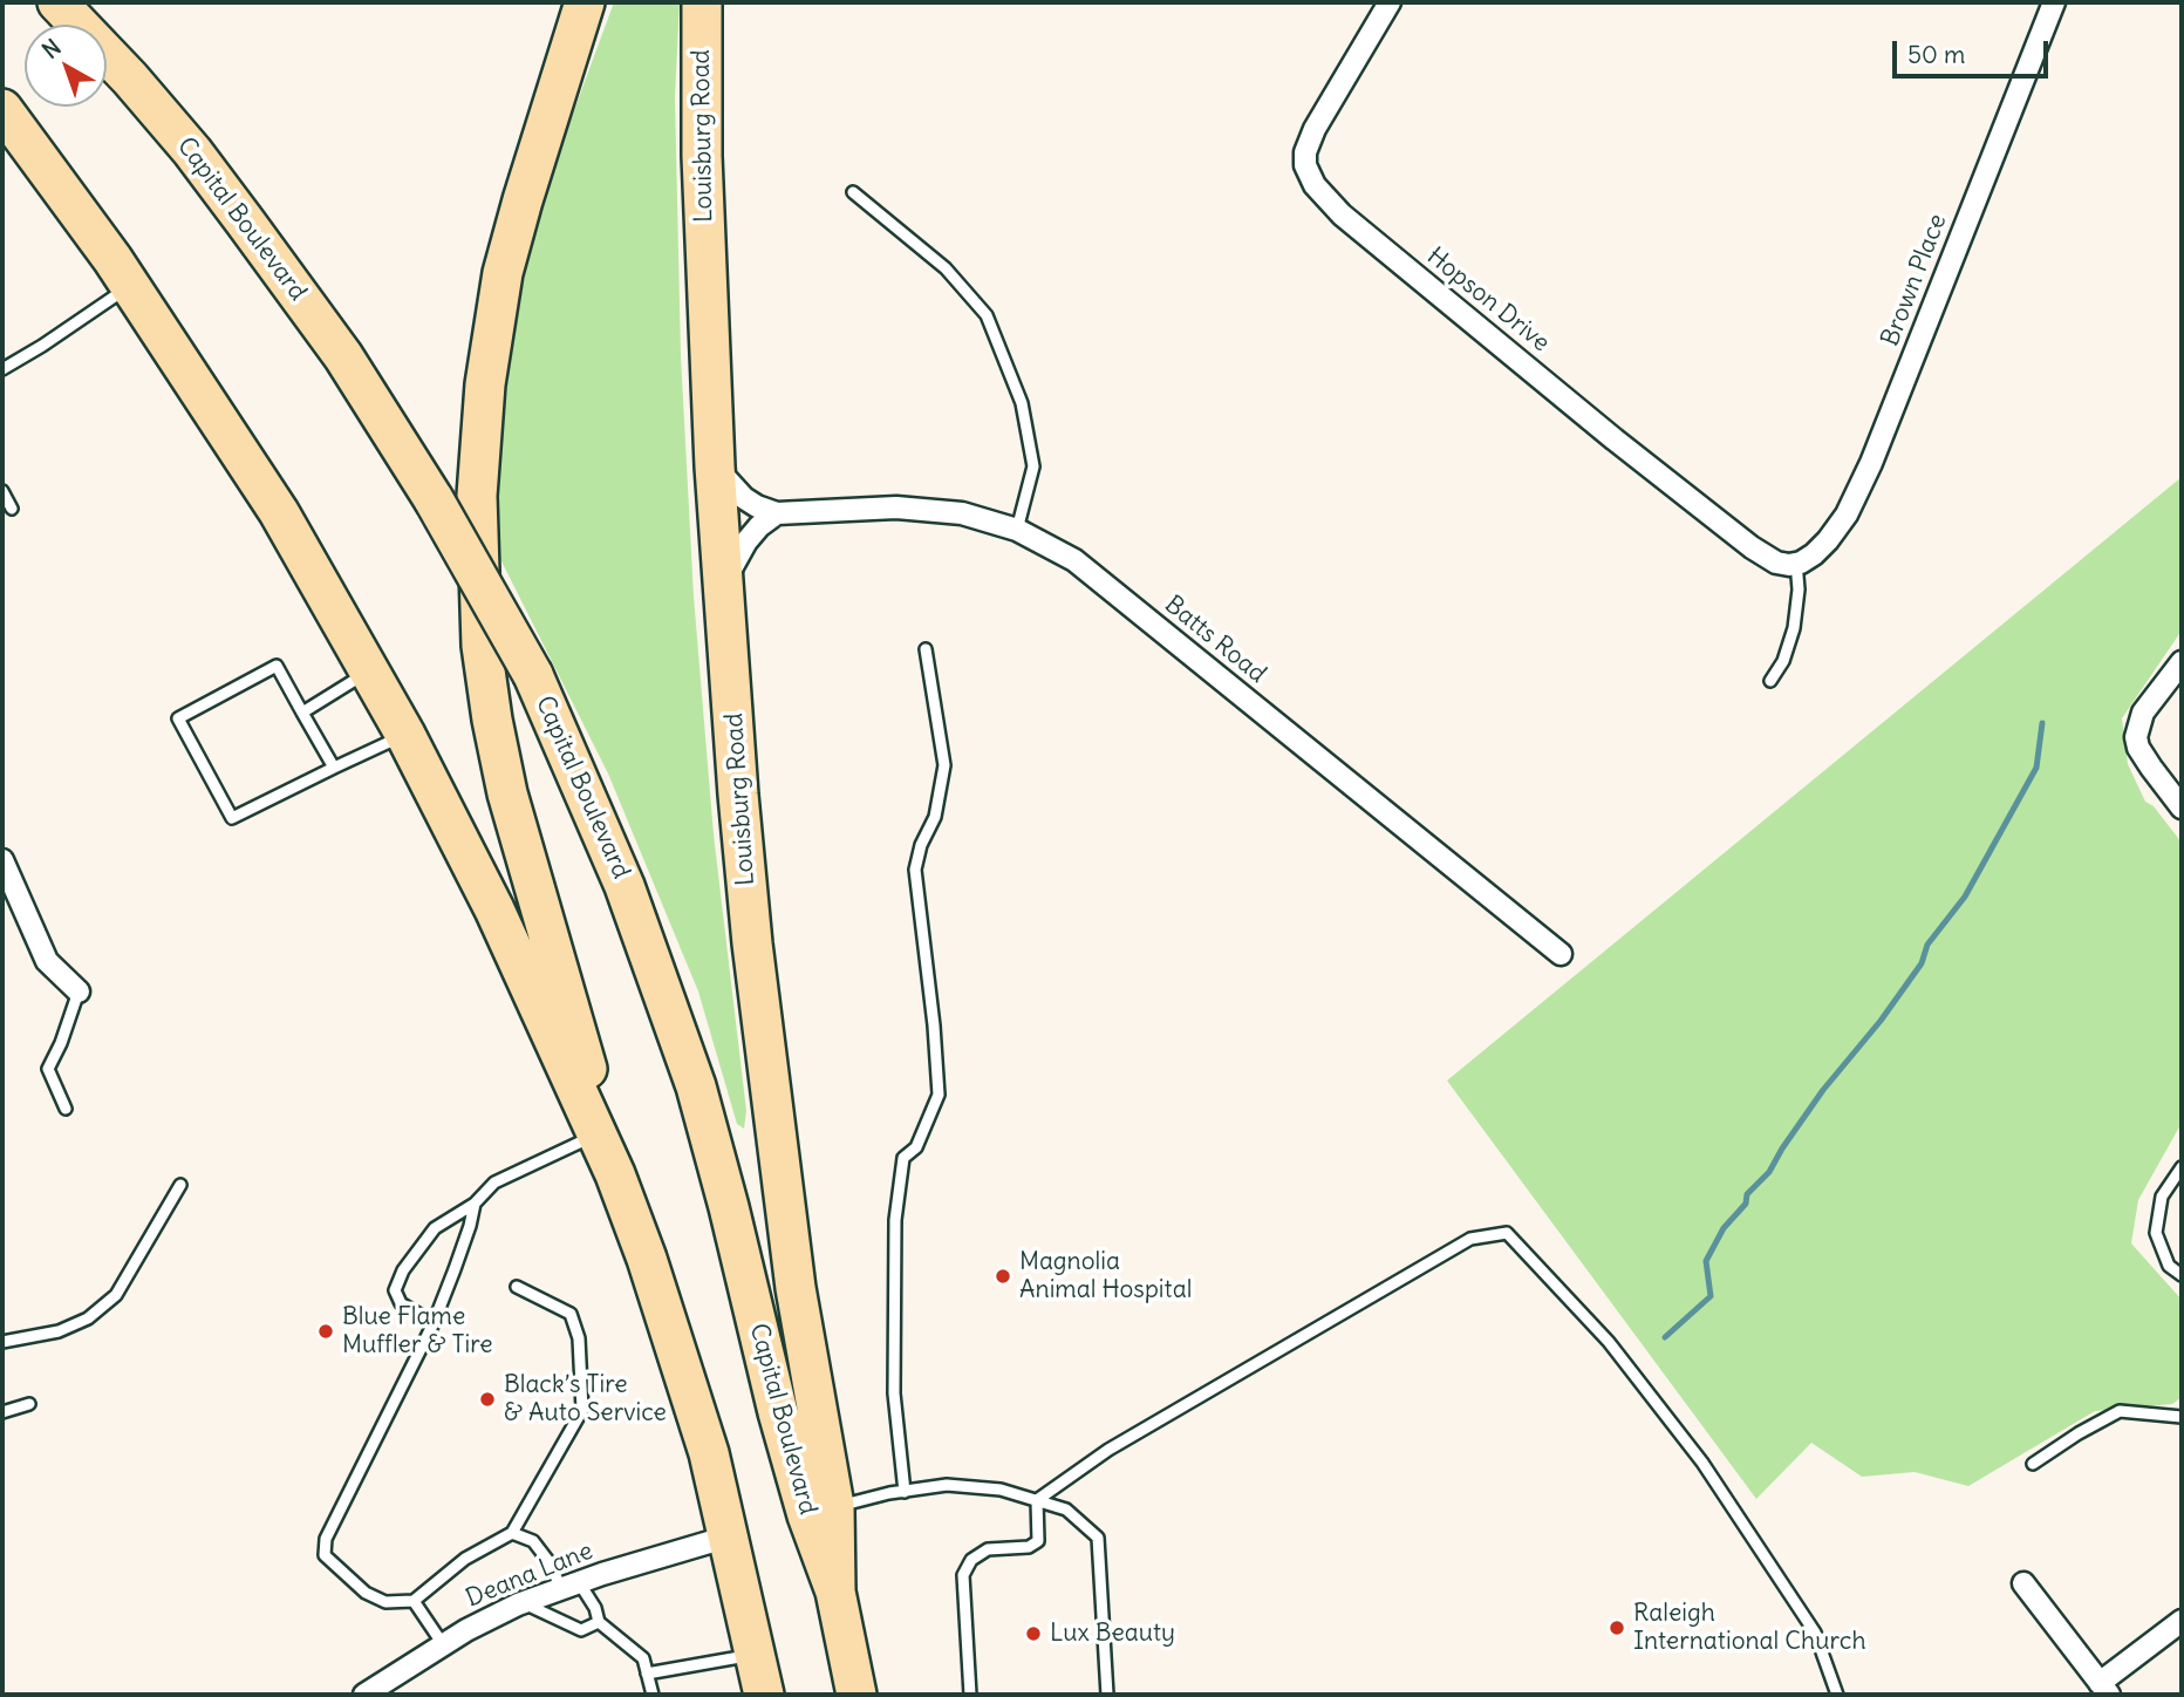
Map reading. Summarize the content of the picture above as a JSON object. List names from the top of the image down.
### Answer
{
  "streets": {
    "highway": ["Louisburg Road", "Capital Boulevard"],
    "street": [
      "Brown Place",
      "Hopson Drive",
      "Batts Road",
      "Deana Lane"
    ]
  },
  "crossings": [
    ["Louisburg Road", "Capital Boulevard"],
    ["Brown Place", "Hopson Drive"]
  ],
  "places": [
    "Magnolia Animal Hospital",
    "Blue Flame Muffler & Tire",
    "Black’s Tire & Auto Service",
    "Raleigh International Church",
    "Lux Beauty"
  ],
  "scale_bar": "50 m",
  "north": "top left"
}
